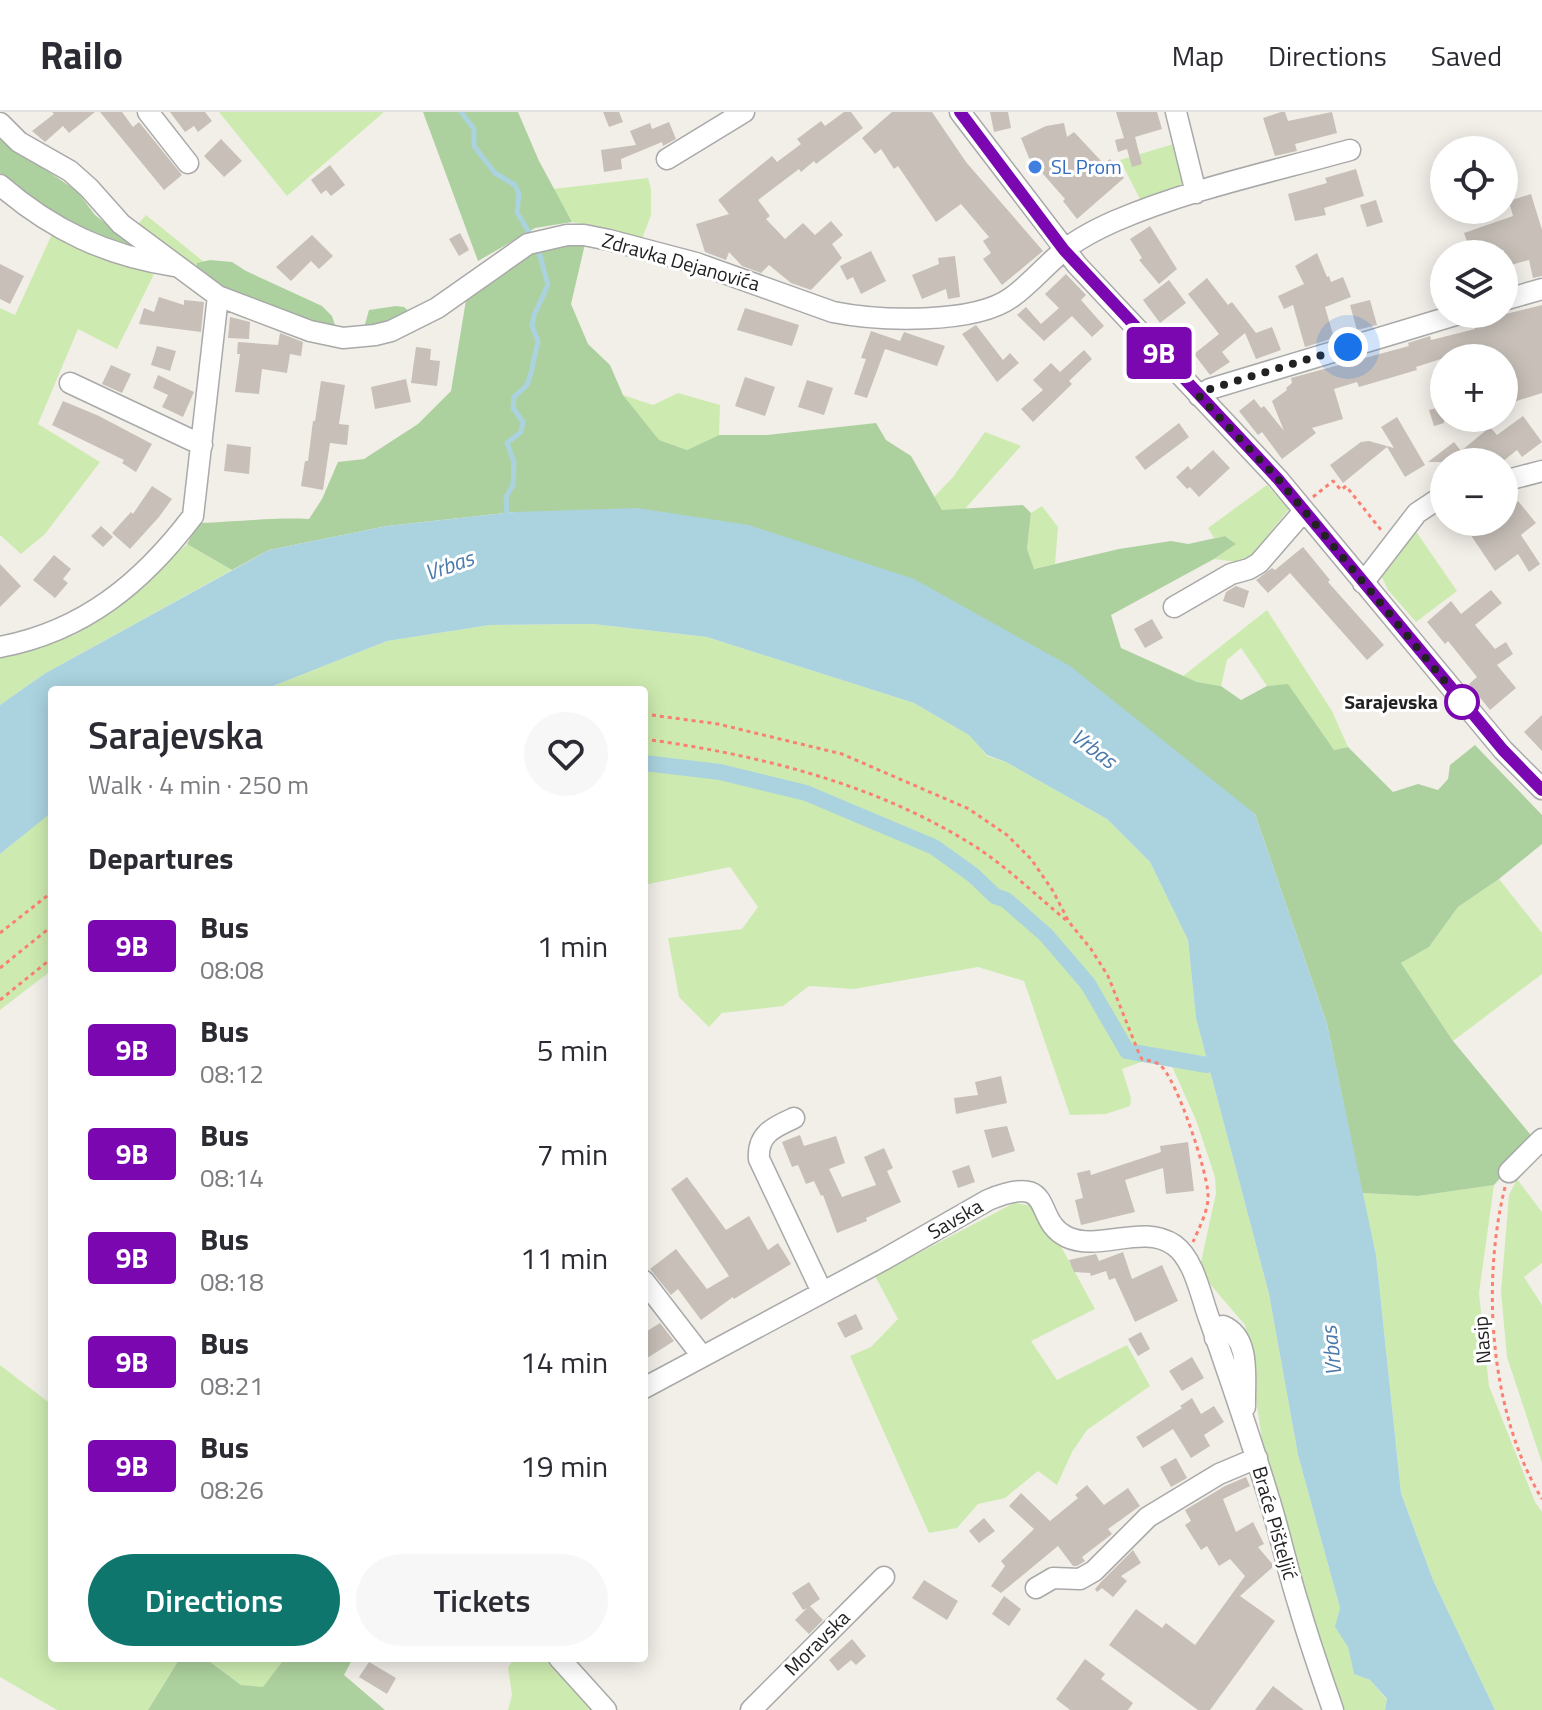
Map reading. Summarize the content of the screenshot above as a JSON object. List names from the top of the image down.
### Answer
{
  "streets": {
    "street": [
      "Zdravka Dejanovića",
      "Savska",
      "Braće Pišteljić",
      "Moravska"
    ],
    "path": ["Nasip"]
  },
  "crossings": [
    ["Savska", "Braće Pišteljić"]
  ],
  "water": ["Vrbas"],
  "places": ["SL Prom", "Sarajevska"],
  "lines": ["bus line 9B"],
  "page": {
    "header": "Railo",
    "nav": ["Map", "Directions", "Saved"],
    "on_map": "9B",
    "map_buttons": ["+", "−"],
    "heading": [
      ["Sarajevska", "Walk · 4 min · 250 m"],
      "Departures"
    ],
    "list": [
      {
        "mark": "9B",
        "name": "Bus",
        "note": "08:08",
        "value": "1 min"
      },
      {
        "mark": "9B",
        "name": "Bus",
        "note": "08:12",
        "value": "5 min"
      },
      {
        "mark": "9B",
        "name": "Bus",
        "note": "08:14",
        "value": "7 min"
      },
      {
        "mark": "9B",
        "name": "Bus",
        "note": "08:18",
        "value": "11 min"
      },
      {
        "mark": "9B",
        "name": "Bus",
        "note": "08:21",
        "value": "14 min"
      },
      {
        "mark": "9B",
        "name": "Bus",
        "note": "08:26",
        "value": "19 min"
      }
    ],
    "buttons": ["Directions", "Tickets"]
  }
}
